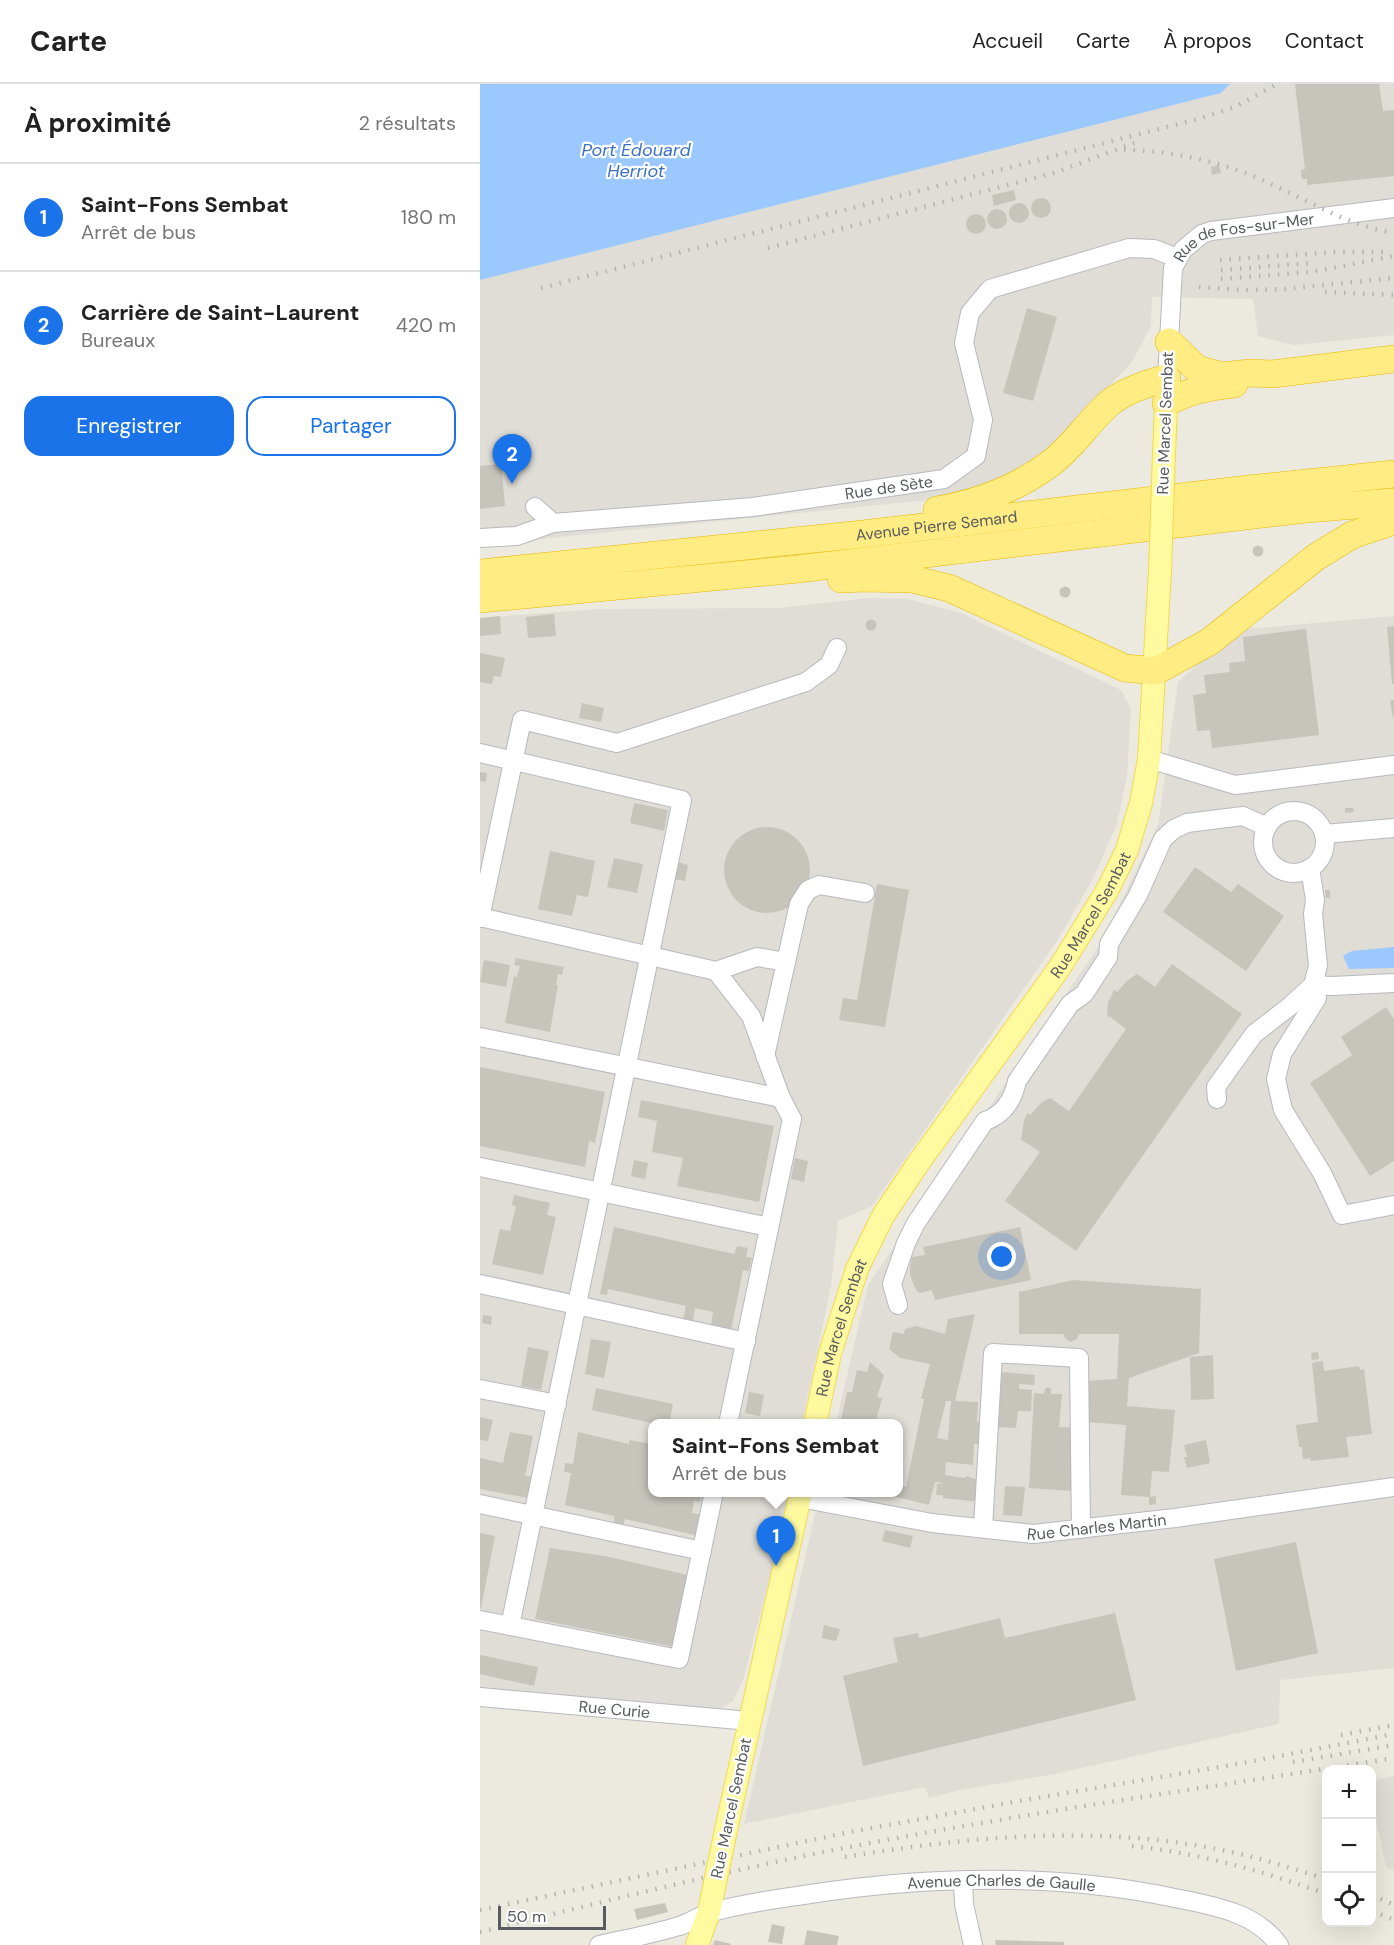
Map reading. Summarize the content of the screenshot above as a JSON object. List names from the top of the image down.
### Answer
{
  "streets": {
    "highway": ["Avenue Pierre Semard"],
    "main road": ["Rue Marcel Sembat"],
    "street": [
      "Rue de Fos-sur-Mer",
      "Rue de Sète",
      "Rue Charles Martin",
      "Rue Curie",
      "Avenue Charles de Gaulle"
    ]
  },
  "crossings": [
    ["Rue de Fos-sur-Mer", "Rue Marcel Sembat"],
    ["Rue de Fos-sur-Mer", "Rue de Sète"],
    ["Rue Marcel Sembat", "Rue Curie"],
    ["Rue Marcel Sembat", "Avenue Charles de Gaulle"]
  ],
  "water": ["Port Édouard Herriot"],
  "scale_bar": "50 m",
  "page": {
    "header": "Carte",
    "nav": [
      "Accueil",
      "Carte",
      "À propos",
      "Contact"
    ],
    "heading": ["À proximité", "2 résultats"],
    "list": [
      {
        "mark": "1",
        "name": "Saint-Fons Sembat",
        "note": "Arrêt de bus",
        "value": "180 m"
      },
      {
        "mark": "2",
        "name": "Carrière de Saint-Laurent",
        "note": "Bureaux",
        "value": "420 m"
      }
    ],
    "buttons": ["Enregistrer", "Partager"],
    "pins": ["2", "1"],
    "popup": ["Saint-Fons Sembat", "Arrêt de bus"],
    "map_buttons": ["+", "−"],
    "scale": "50 m"
  }
}
